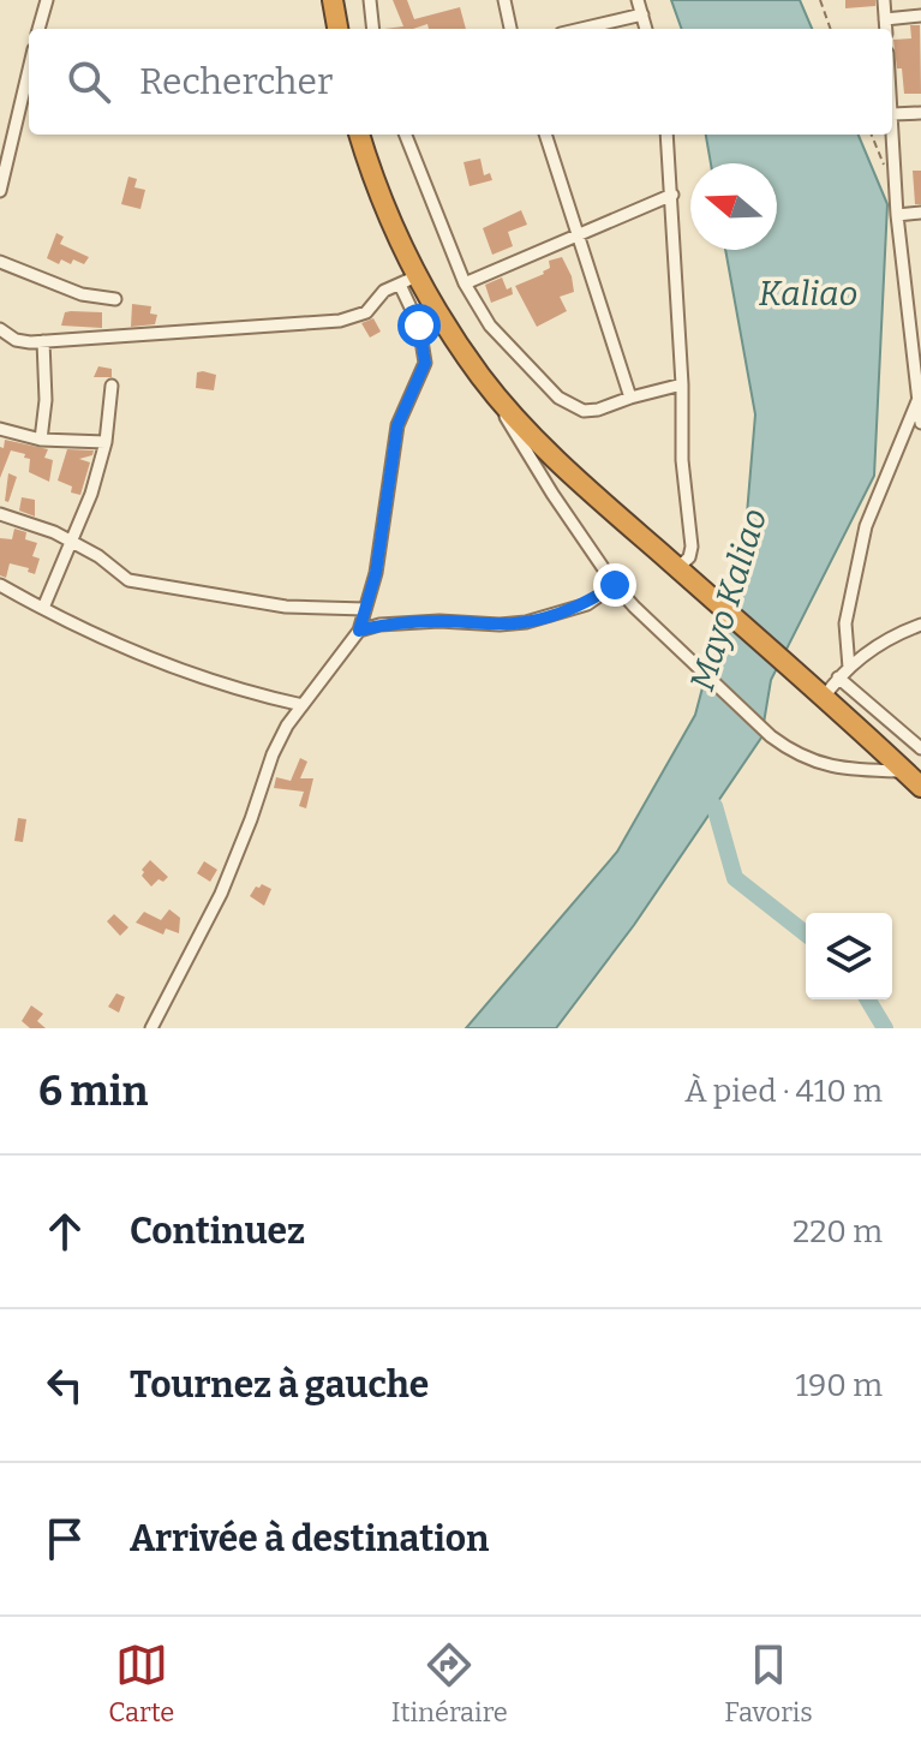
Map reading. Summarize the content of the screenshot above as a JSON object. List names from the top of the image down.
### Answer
{
  "water": ["Kaliao", "Mayo Kaliao"],
  "north": "left",
  "page": {
    "search": "Rechercher",
    "heading": ["6 min", "À pied · 410 m"],
    "list": [
      ["Continuez", "220 m"],
      ["Tournez à gauche", "190 m"],
      "Arrivée à destination"
    ],
    "nav": ["Carte", "Itinéraire", "Favoris"]
  }
}
